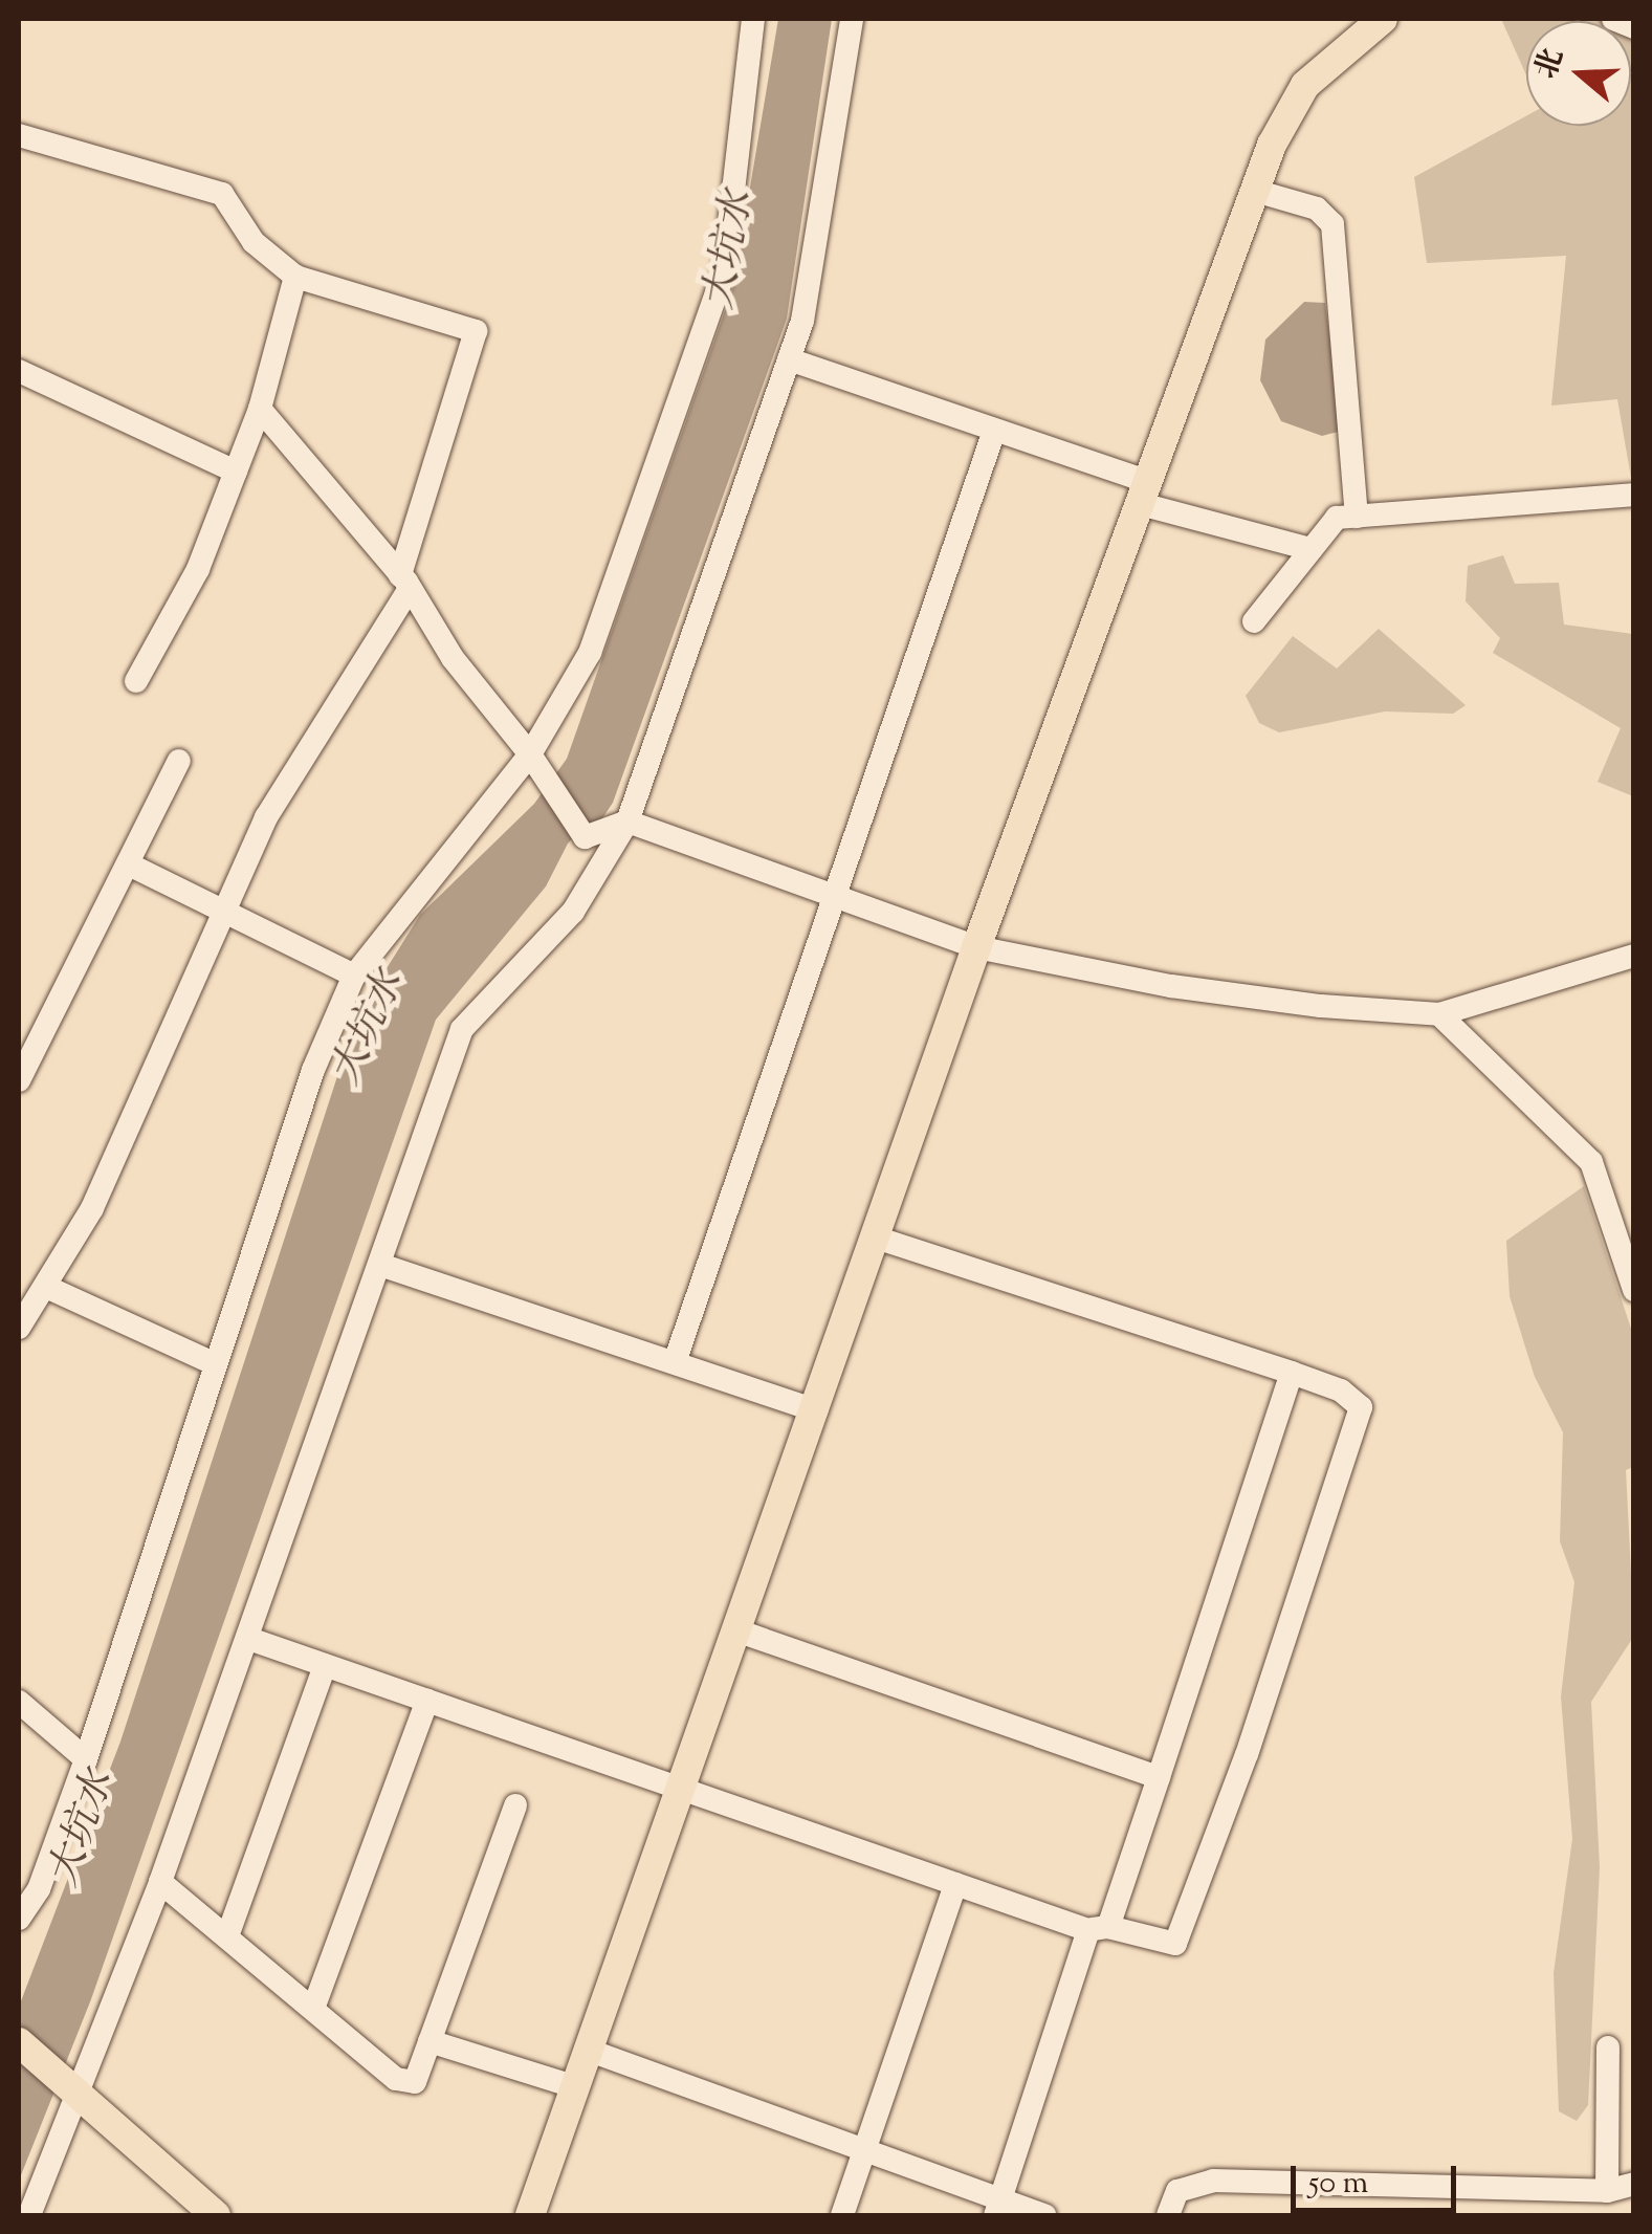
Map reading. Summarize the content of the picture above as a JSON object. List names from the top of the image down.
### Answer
{
  "water": ["大坑水"],
  "scale_bar": "50 m",
  "north": "left"
}
